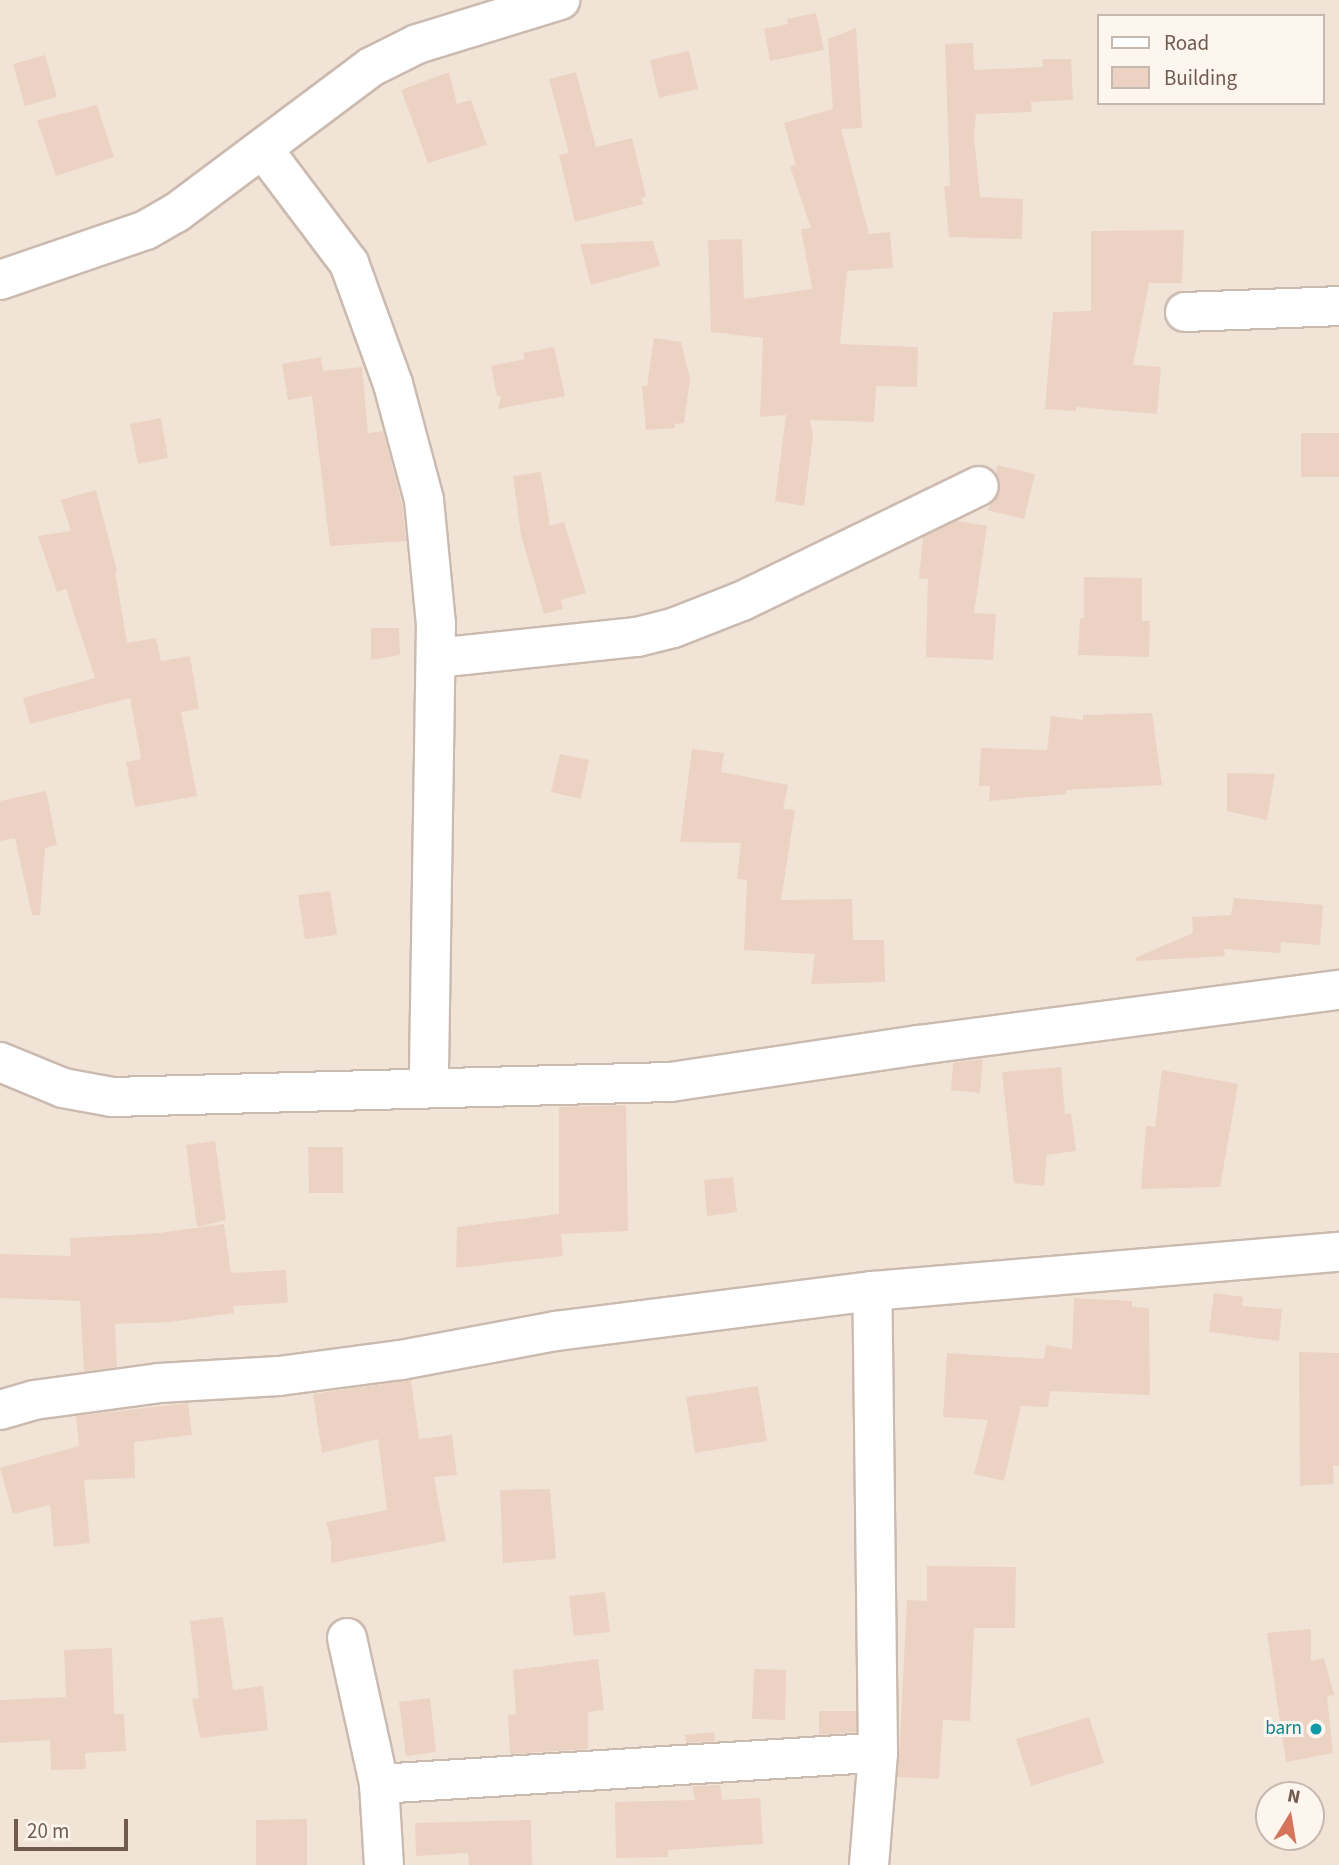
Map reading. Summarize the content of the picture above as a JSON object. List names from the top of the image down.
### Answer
{
  "places": ["barn"],
  "legend": ["Road", "Building"],
  "scale_bar": "20 m",
  "north": "top"
}
